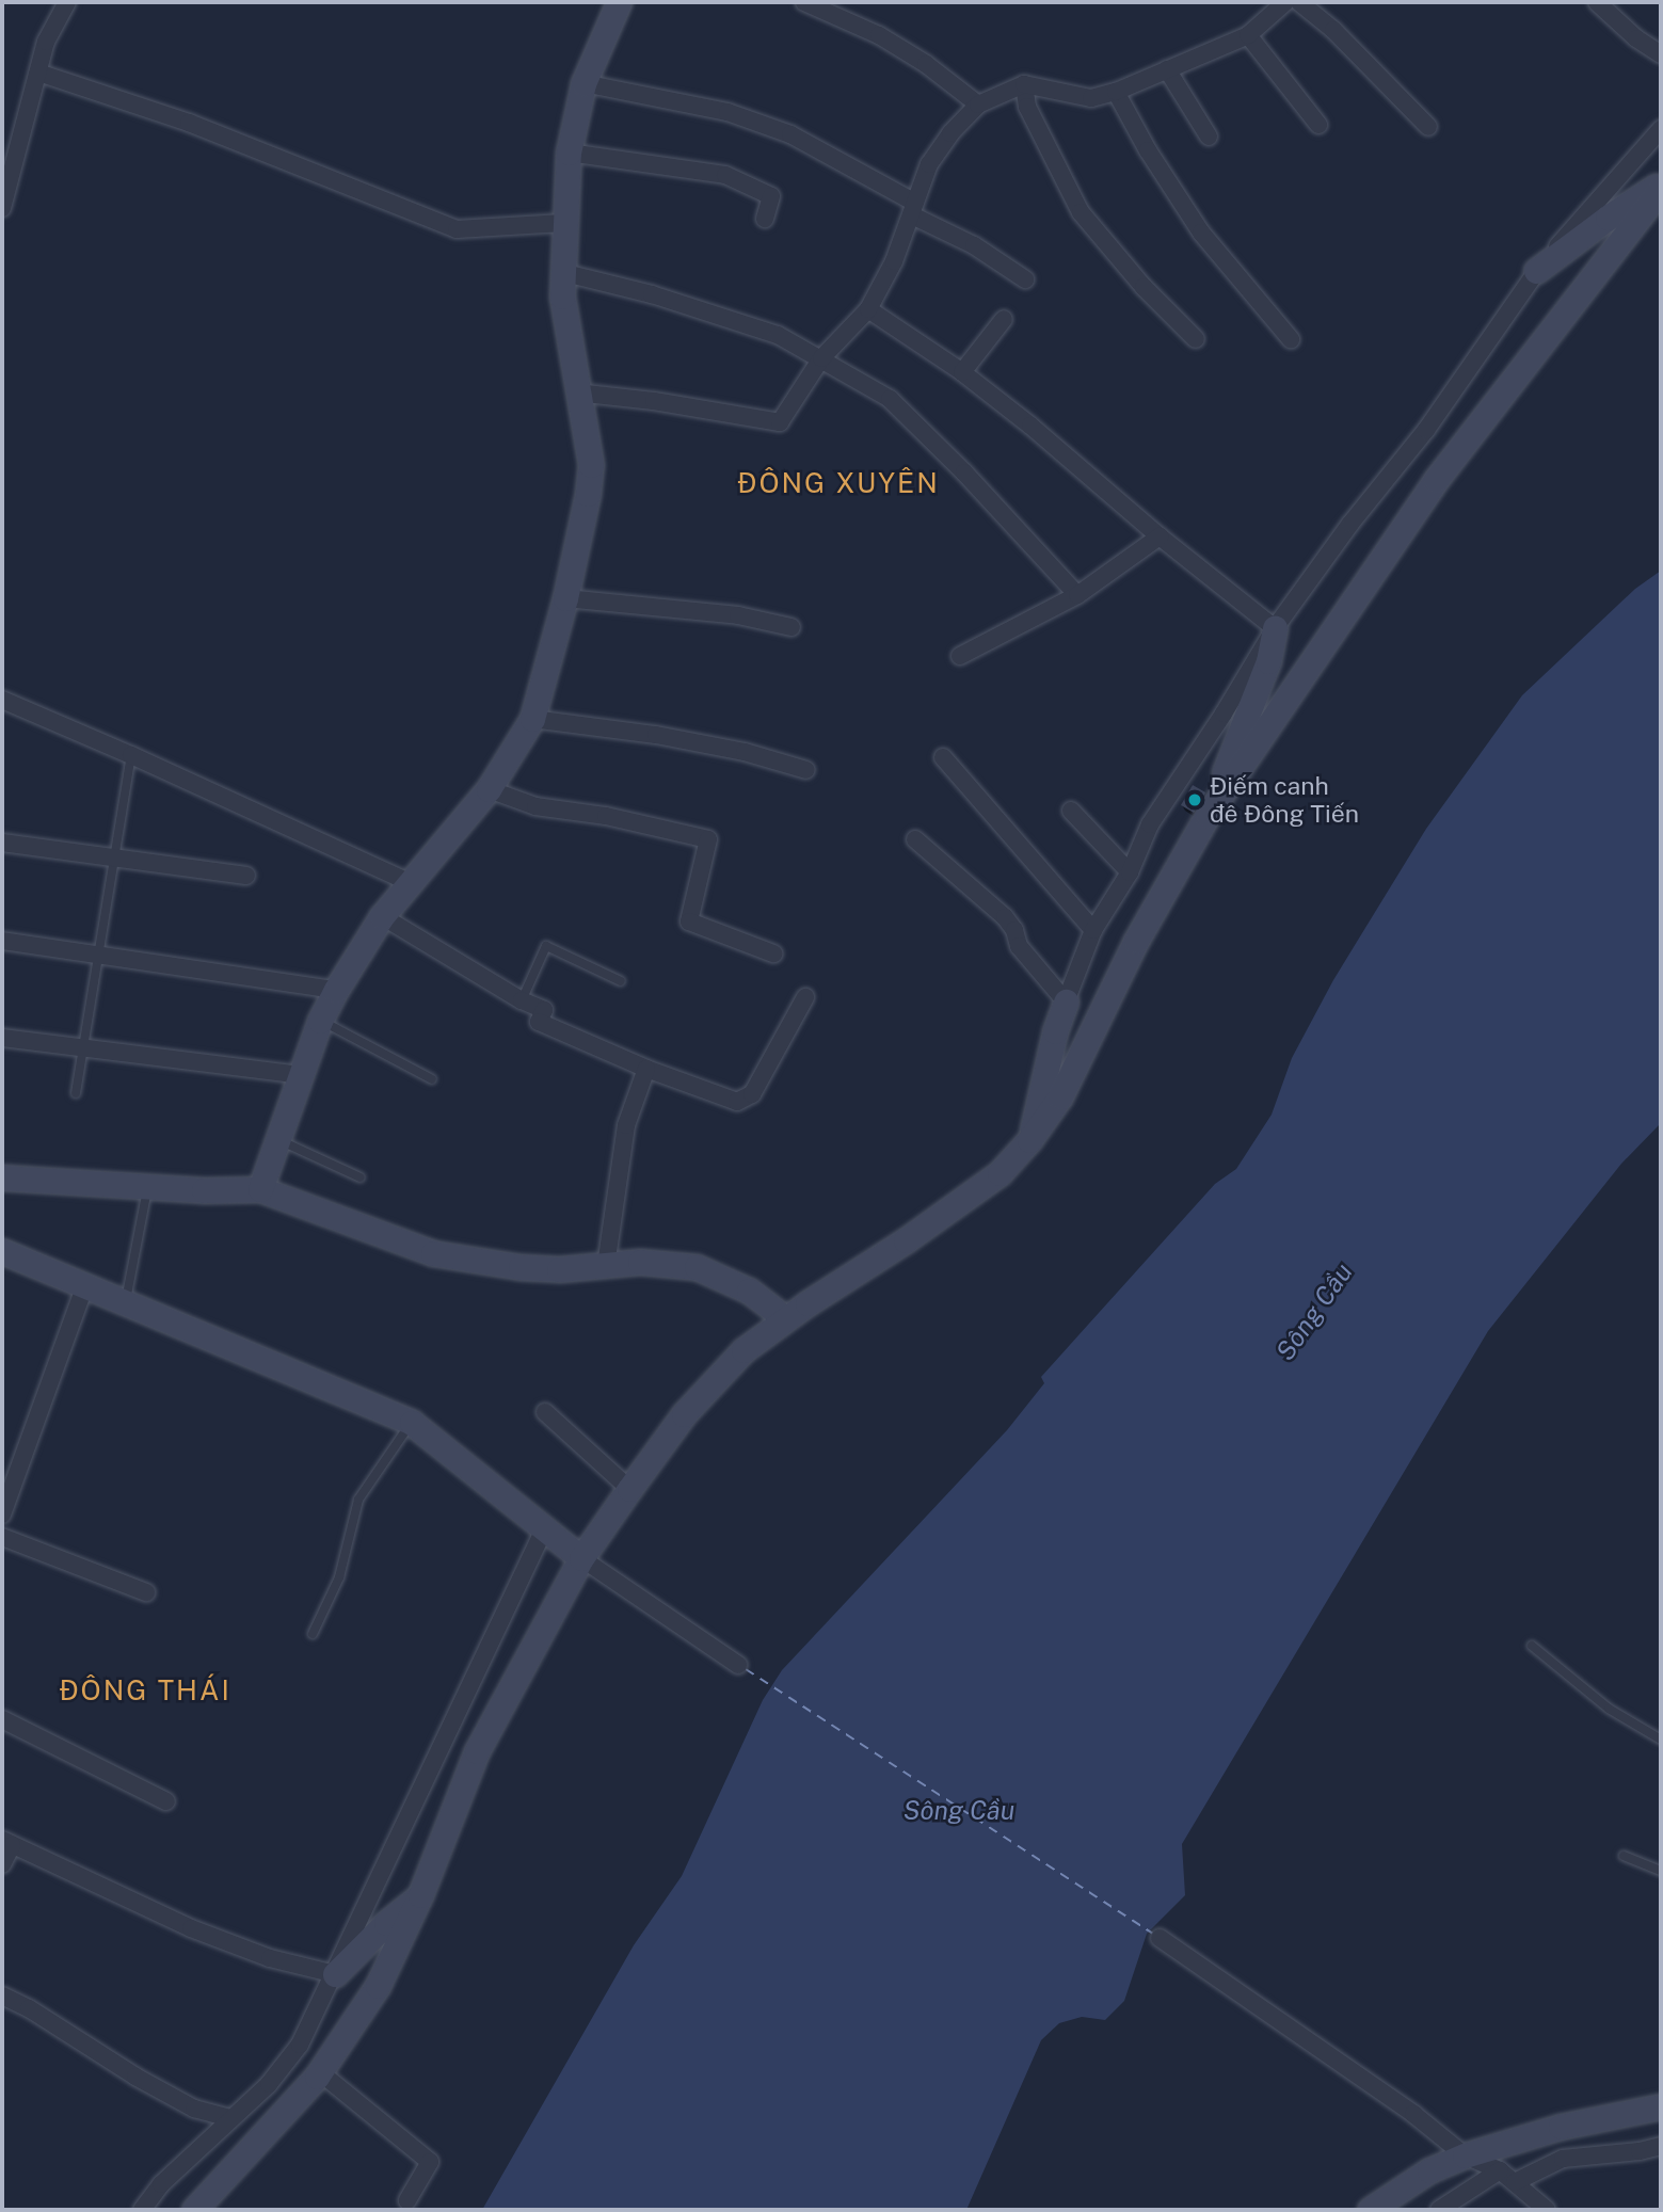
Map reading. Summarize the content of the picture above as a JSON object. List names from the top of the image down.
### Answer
{
  "districts": ["ĐÔNG XUYÊN", "ĐÔNG THÁI"],
  "water": ["Sông Cầu"],
  "places": ["Điếm canh đê Đông Tiến"]
}
